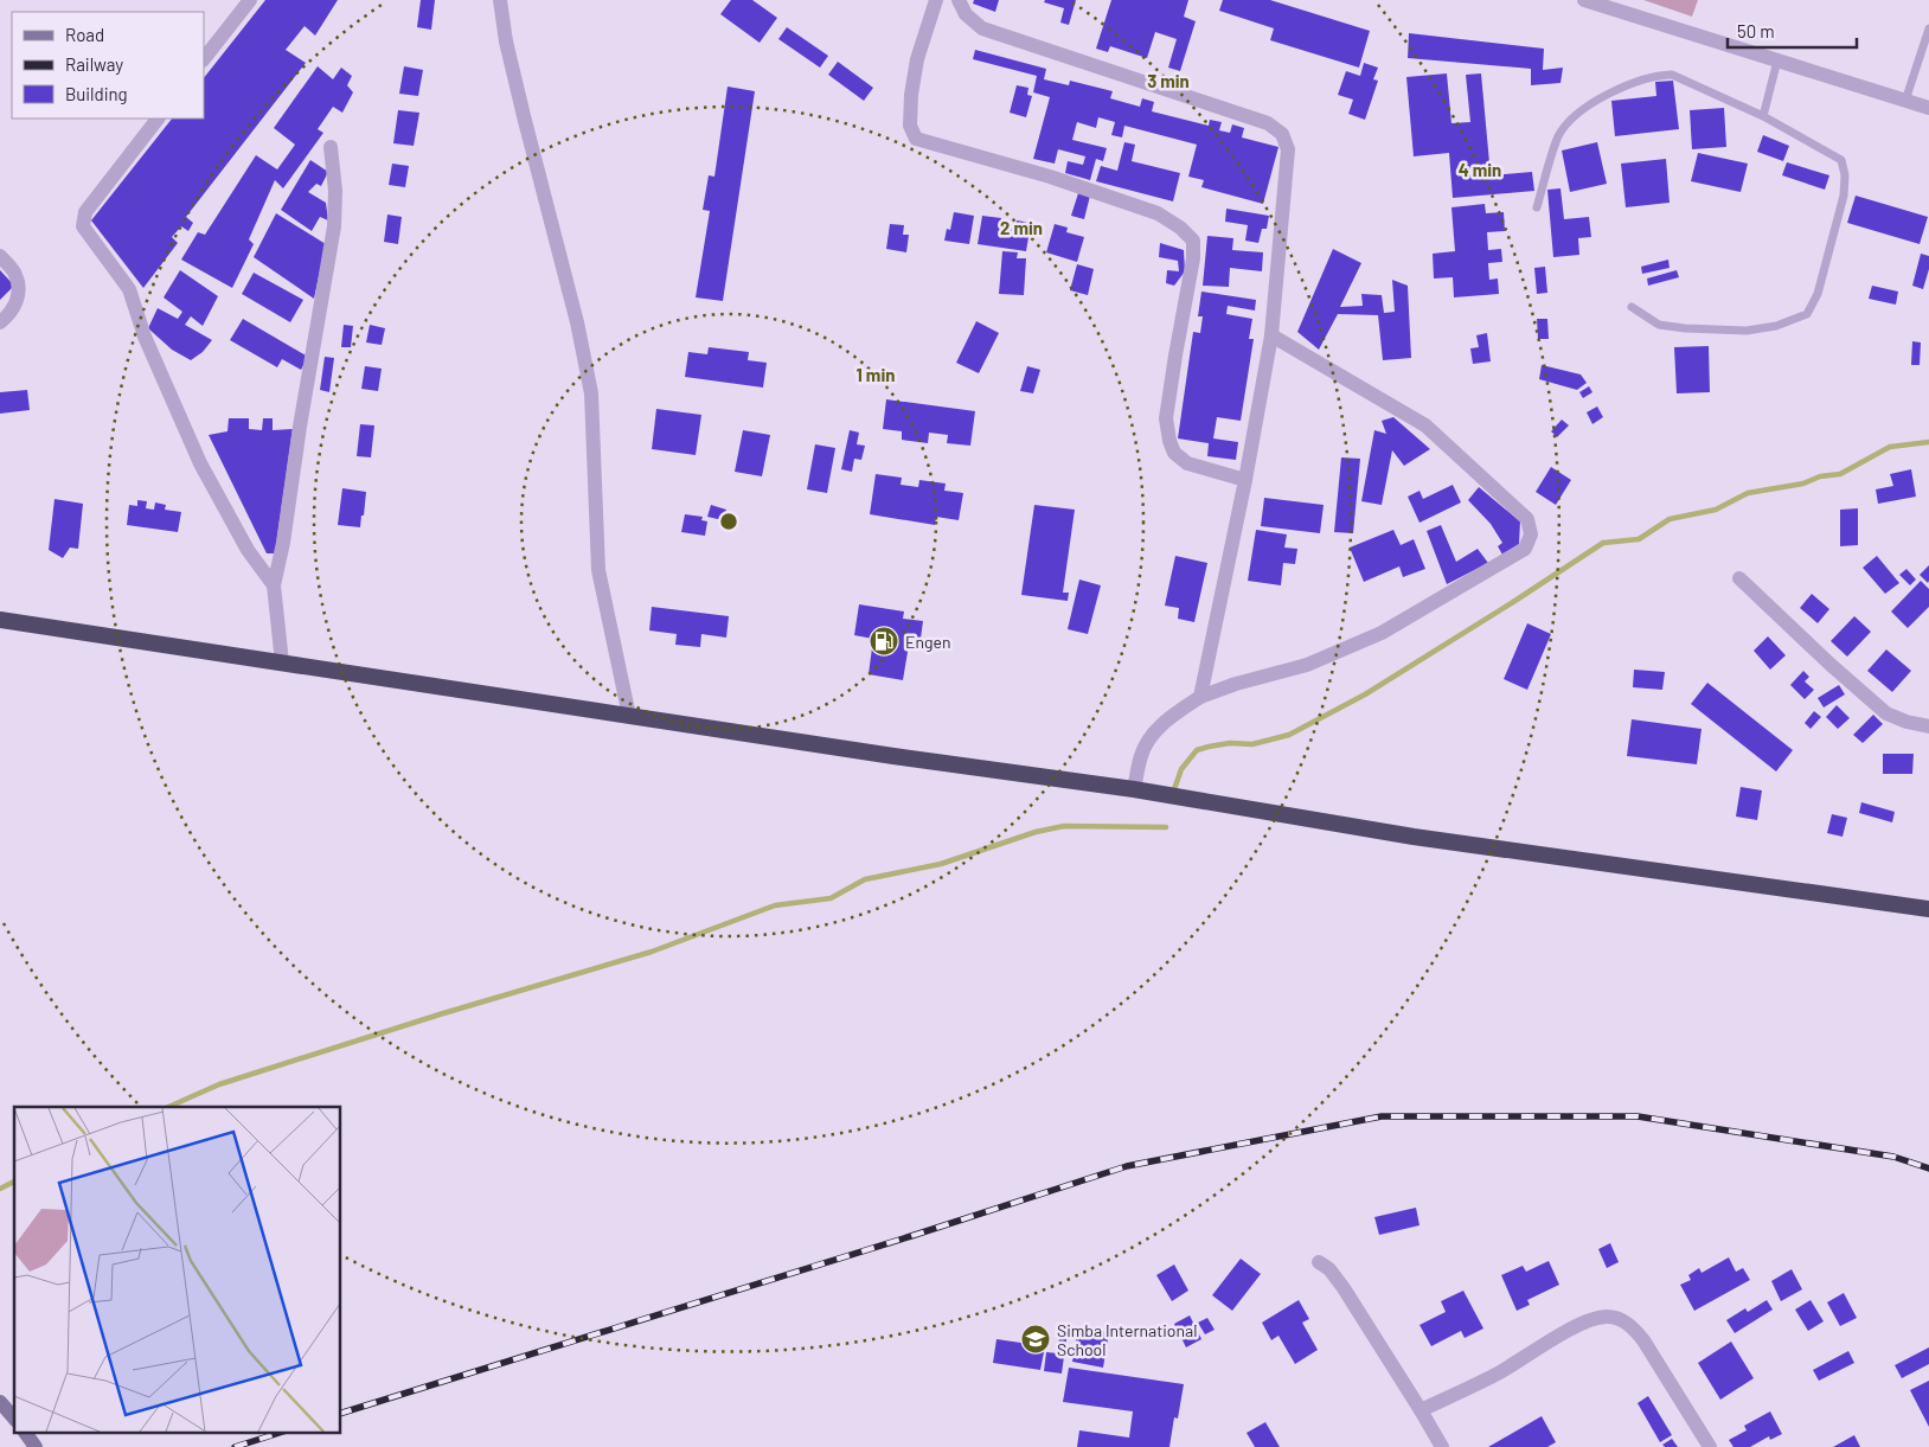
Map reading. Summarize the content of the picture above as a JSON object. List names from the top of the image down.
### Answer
{
  "places": {
    "fuel station": ["Engen"],
    "school or university": ["Simba International School"]
  },
  "legend": ["Road", "Railway", "Building"],
  "scale_bar": "50 m",
  "rings": [
    "3 min",
    "4 min",
    "2 min",
    "1 min"
  ]
}
